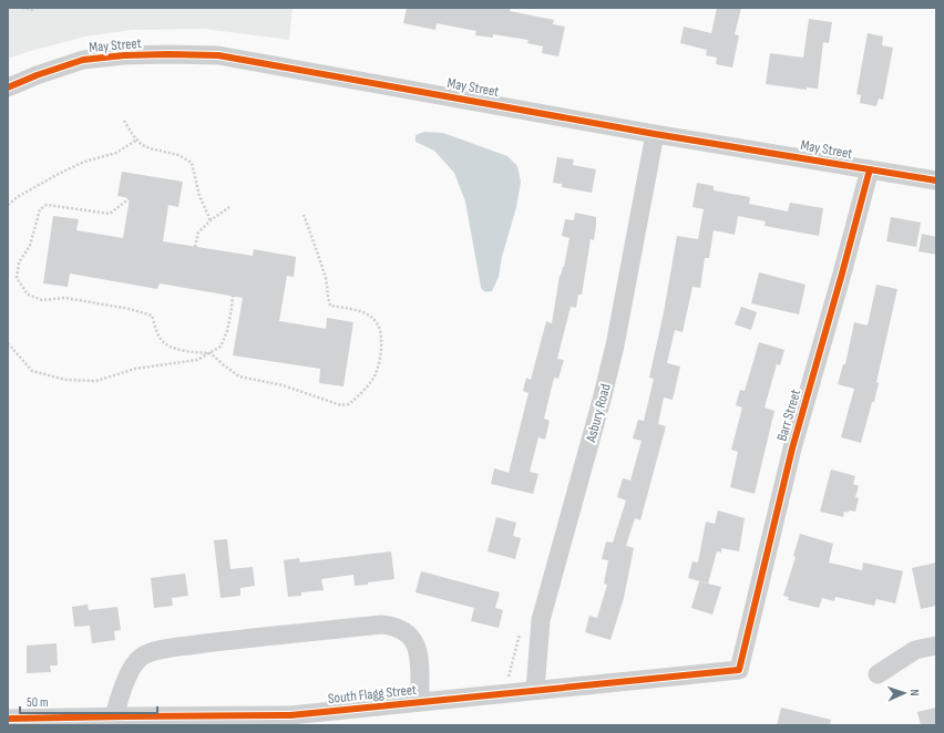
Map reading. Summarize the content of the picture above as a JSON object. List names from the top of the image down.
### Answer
{
  "streets": {
    "street": [
      "May Street",
      "Asbury Road",
      "Barr Street",
      "South Flagg Street"
    ]
  },
  "crossings": [
    ["May Street", "Asbury Road"],
    ["May Street", "Barr Street"],
    ["Asbury Road", "South Flagg Street"],
    ["Barr Street", "South Flagg Street"]
  ],
  "scale_bar": "50 m",
  "north": "right"
}
